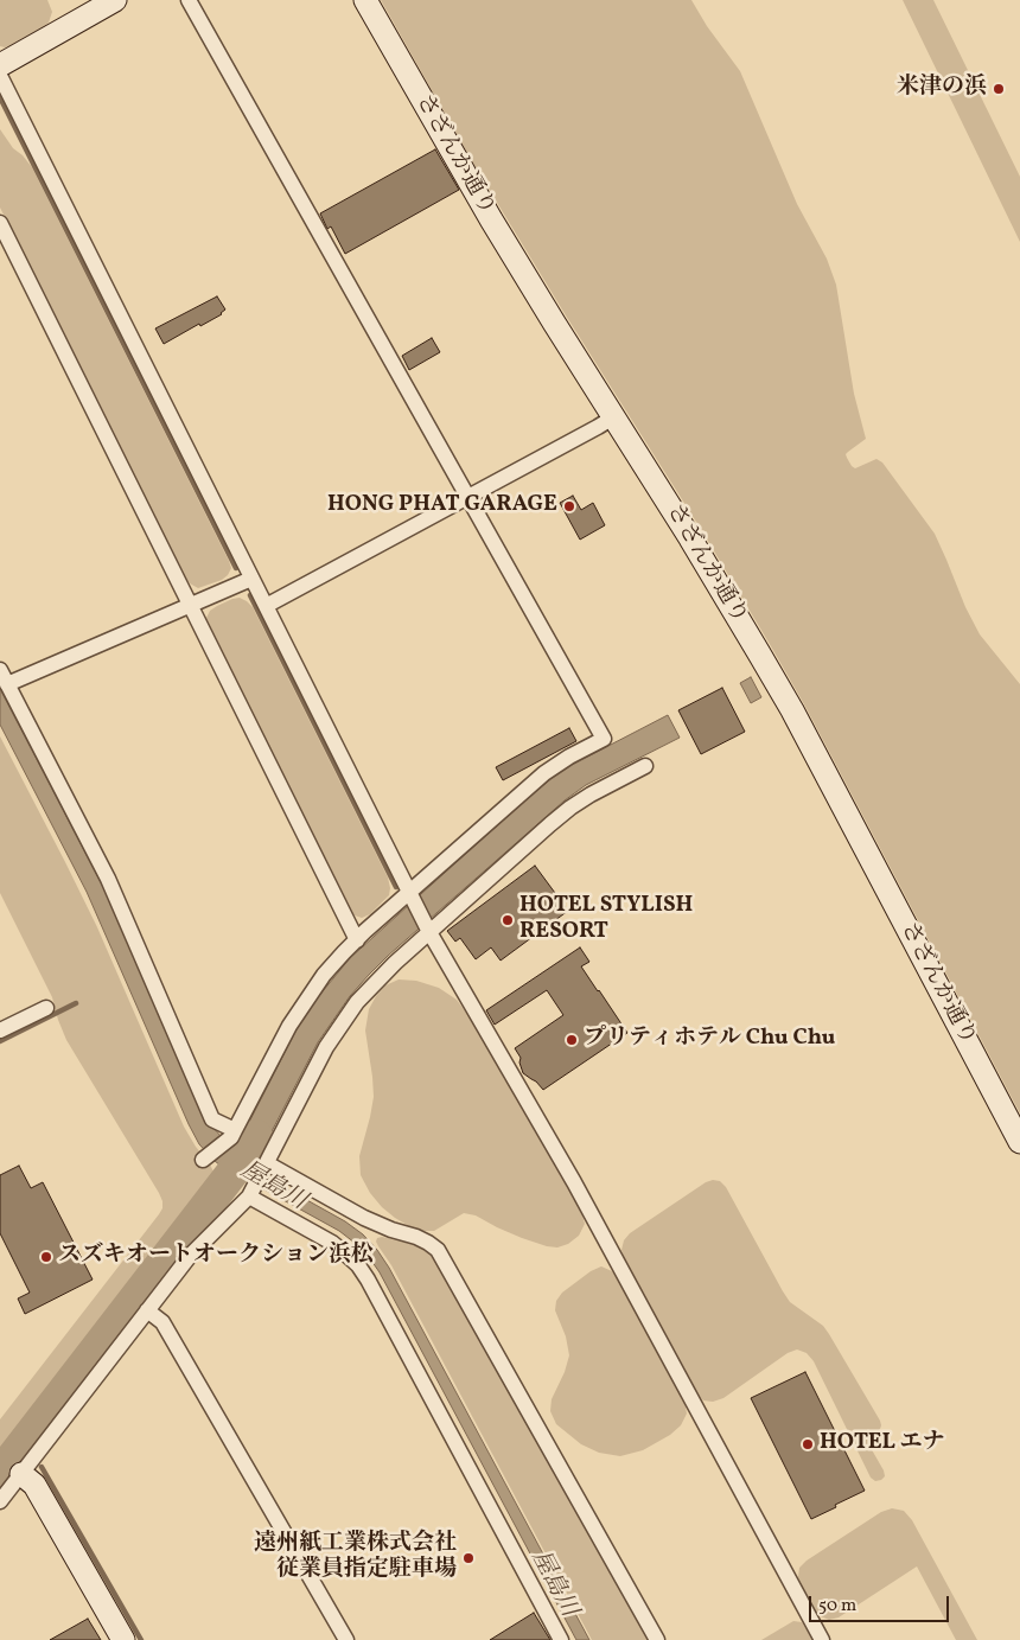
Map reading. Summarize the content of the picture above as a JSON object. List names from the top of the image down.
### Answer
{
  "streets": {
    "street": ["さざんか通り"]
  },
  "water": ["屋島川"],
  "places": [
    "米津の浜",
    "HONG PHAT GARAGE",
    "HOTEL STYLISH RESORT",
    "プリティホテル Chu Chu",
    "スズキオートオークション浜松",
    "HOTEL エナ",
    "遠州紙工業株式会社 従業員指定駐車場"
  ],
  "scale_bar": "50 m"
}
